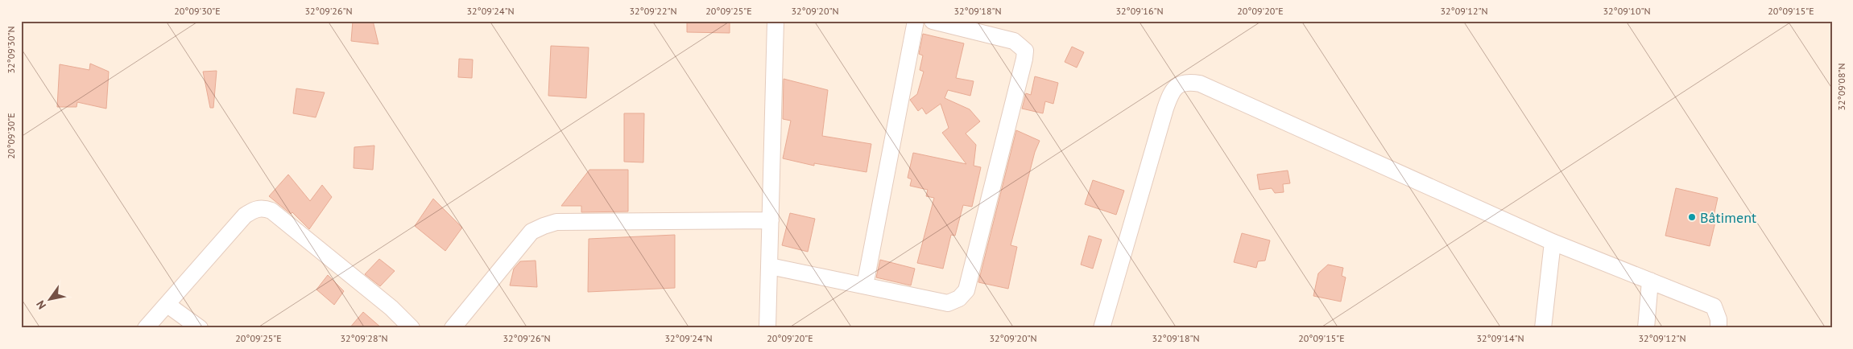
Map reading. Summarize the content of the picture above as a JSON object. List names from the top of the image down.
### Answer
{
  "places": ["Bâtiment"],
  "north": "bottom left",
  "coordinates": [
    "20°09'30\"E",
    "32°09'26\"N",
    "32°09'24\"N",
    "32°09'22\"N",
    "20°09'25\"E",
    "32°09'20\"N",
    "32°09'18\"N",
    "32°09'16\"N",
    "20°09'20\"E",
    "32°09'12\"N",
    "32°09'10\"N",
    "20°09'15\"E",
    "32°09'30\"N",
    "32°09'08\"N",
    "32°09'28\"N",
    "32°09'14\"N"
  ]
}
